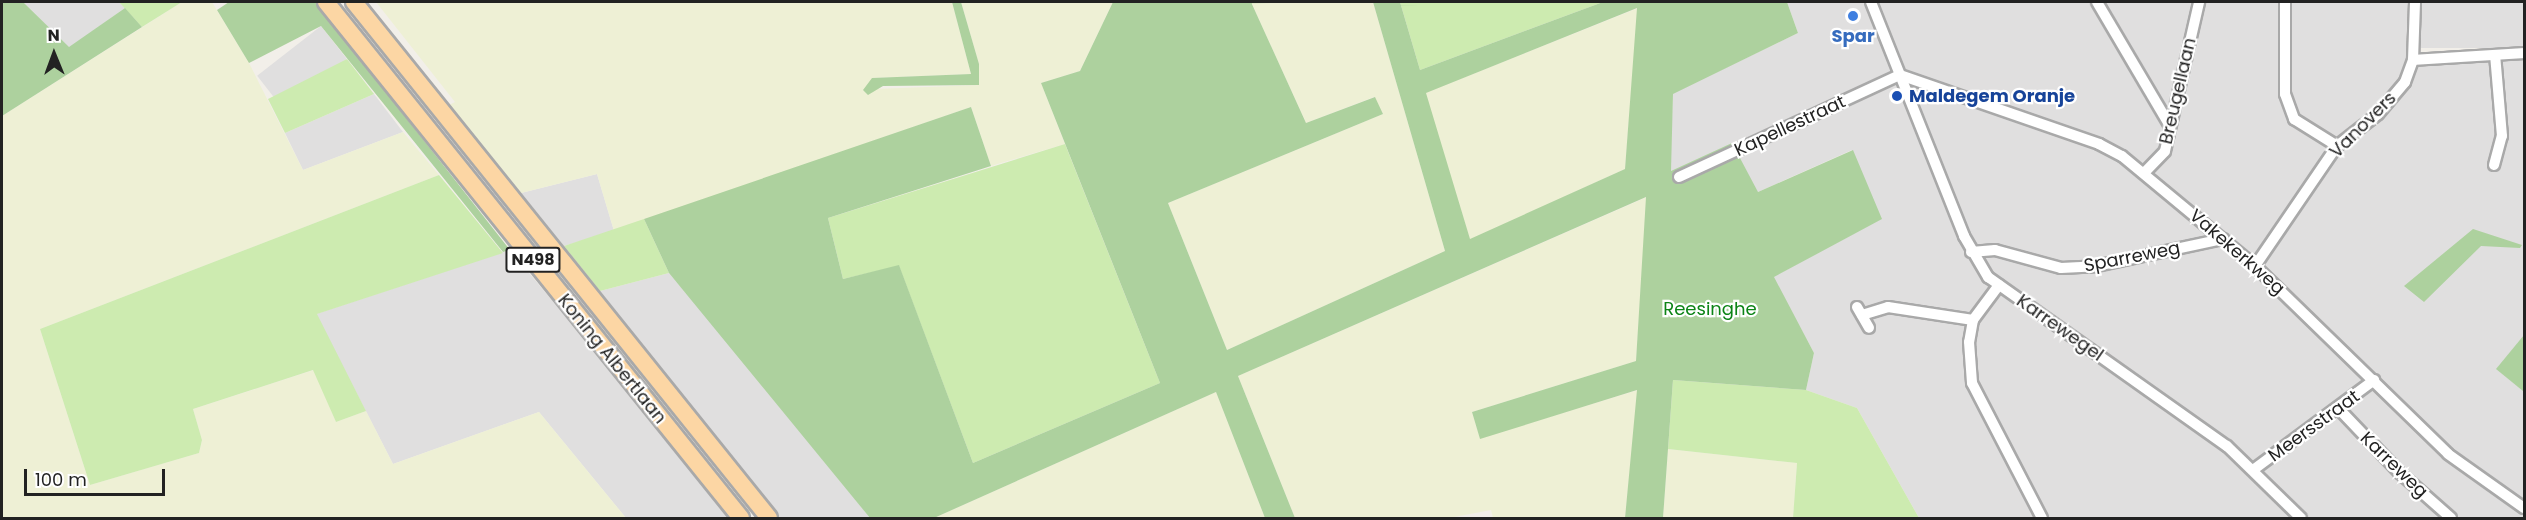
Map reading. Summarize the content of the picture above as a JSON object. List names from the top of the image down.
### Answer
{
  "streets": {
    "main road": ["N498", "Koning Albertlaan"],
    "street": [
      "Breugellaan",
      "Vanovers",
      "Kapellestraat",
      "Vakekerkweg",
      "Sparreweg",
      "Karrewegel",
      "Meersstraat",
      "Karreweg"
    ]
  },
  "crossings": [
    ["Breugellaan", "Vakekerkweg"],
    ["Vanovers", "Vakekerkweg"],
    ["Kapellestraat", "Vakekerkweg"],
    ["Kapellestraat", "Karrewegel"],
    ["Vakekerkweg", "Sparreweg"],
    ["Vakekerkweg", "Karrewegel"],
    ["Vakekerkweg", "Meersstraat"],
    ["Sparreweg", "Karrewegel"],
    ["Karrewegel", "Meersstraat"],
    ["Meersstraat", "Karreweg"]
  ],
  "parks": ["Reesinghe"],
  "places": ["Spar", "Maldegem Oranje"],
  "scale_bar": "100 m",
  "north": "top"
}
